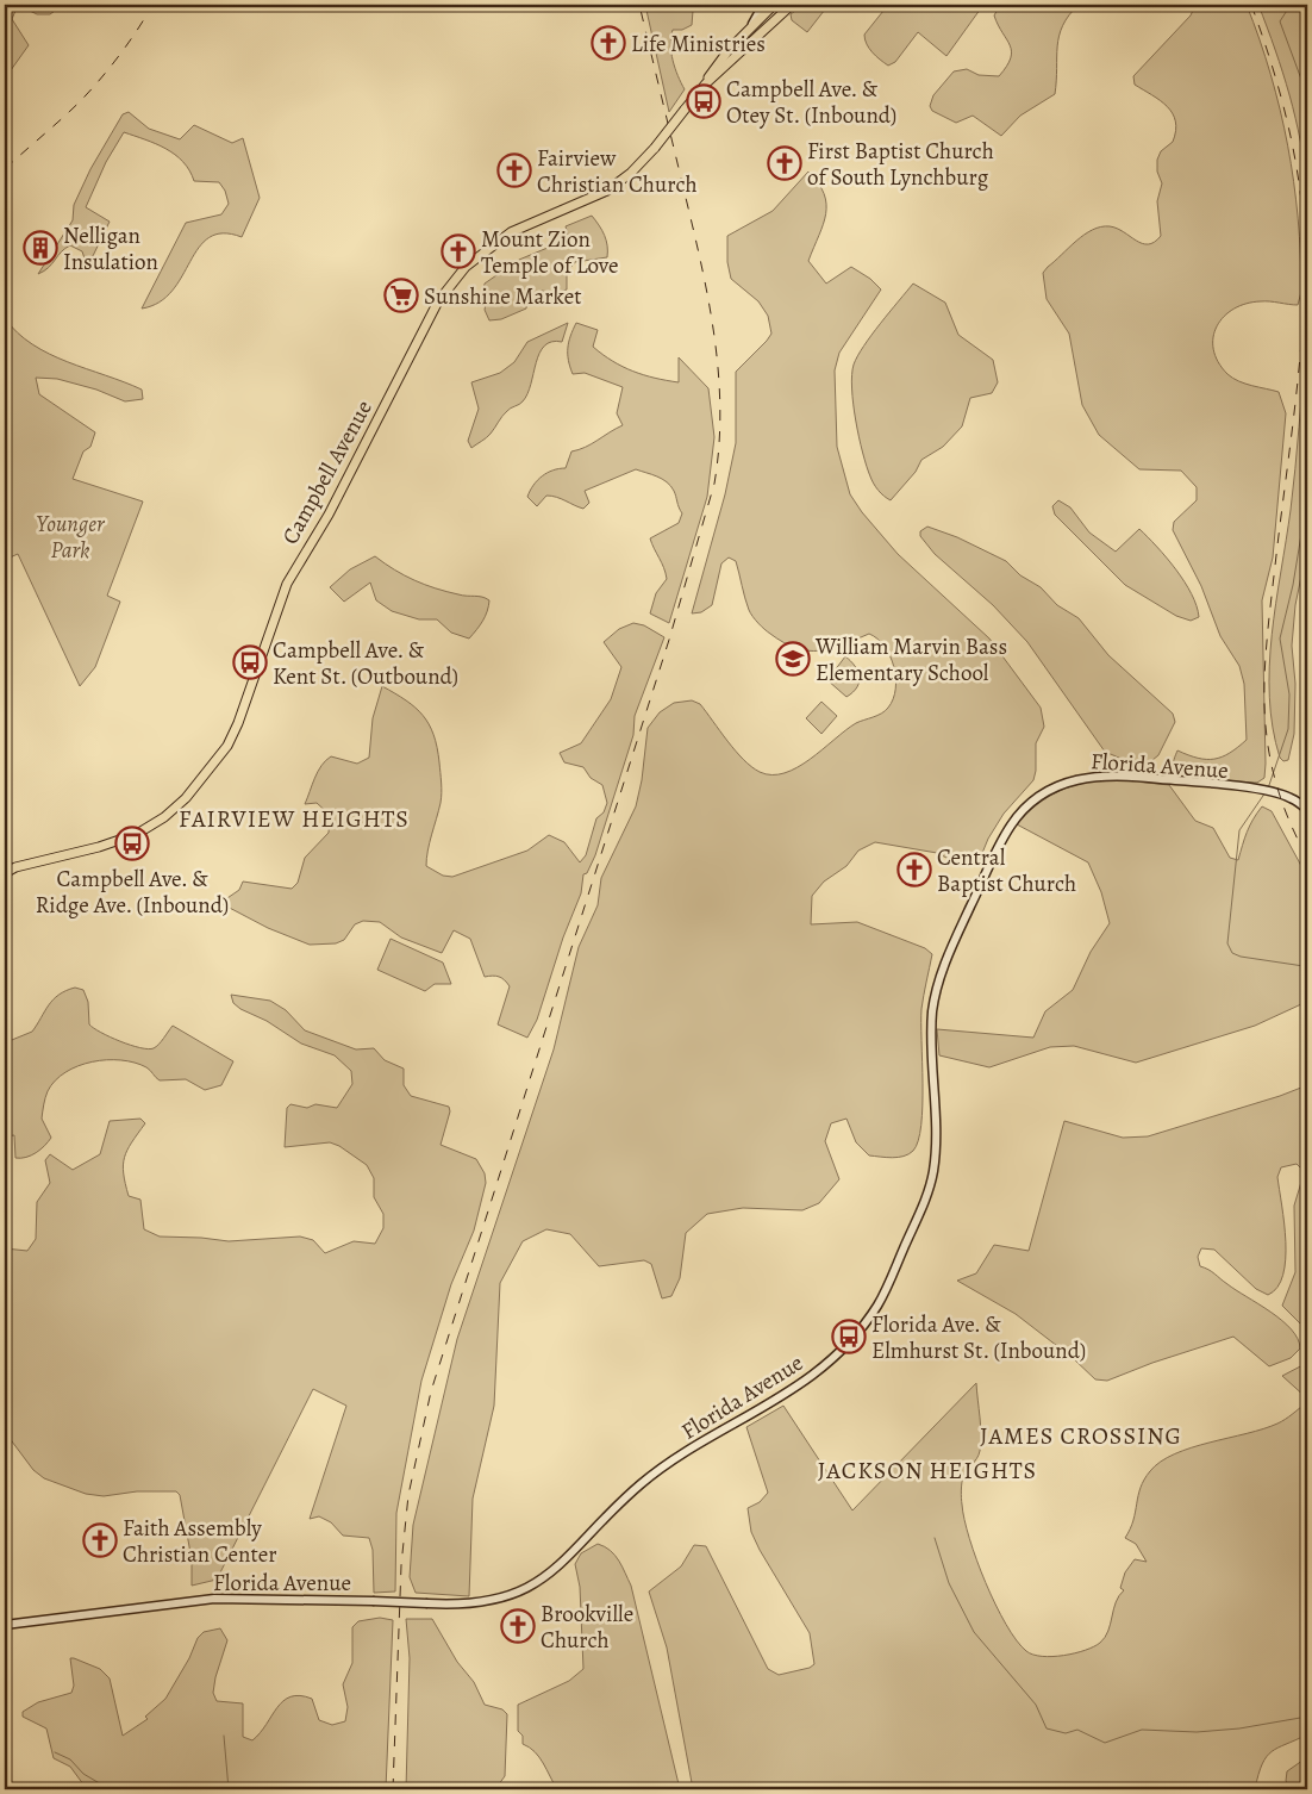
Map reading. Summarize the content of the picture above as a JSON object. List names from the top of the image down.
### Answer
{
  "streets": {
    "main road": ["Campbell Avenue", "Florida Avenue"]
  },
  "districts": ["FAIRVIEW HEIGHTS", "JAMES CROSSING", "JACKSON HEIGHTS"],
  "parks": ["Younger Park"],
  "places": {
    "church": [
      "Life Ministries",
      "First Baptist Church of South Lynchburg",
      "Fairview Christian Church",
      "Mount Zion Temple of Love",
      "Central Baptist Church",
      "Faith Assembly Christian Center",
      "Brookville Church"
    ],
    "bus stop": [
      "Campbell Ave. & Otey St. (Inbound)",
      "Campbell Ave. & Kent St. (Outbound)",
      "Campbell Ave. & Ridge Ave. (Inbound)",
      "Florida Ave. & Elmhurst St. (Inbound)"
    ],
    "building": ["Nelligan Insulation"],
    "supermarket": ["Sunshine Market"],
    "school or university": ["William Marvin Bass Elementary School"]
  }
}
